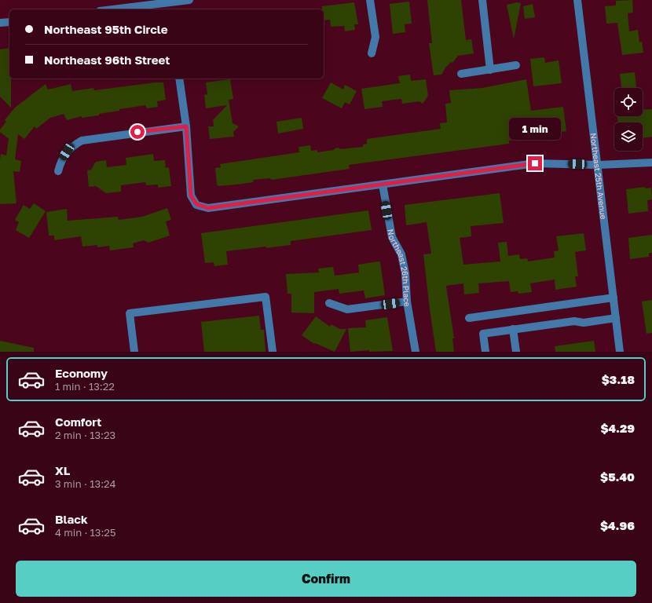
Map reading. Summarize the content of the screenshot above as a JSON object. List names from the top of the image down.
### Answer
{
  "streets": {
    "street": ["Northeast 25th Avenue", "Northeast 26th Place"]
  },
  "page": {
    "banner": ["Northeast 95th Circle", "Northeast 96th Street"],
    "bubble": "1 min",
    "list": [
      {
        "name": "Economy",
        "note": "1 min · 13:22",
        "value": "$3.18"
      },
      {
        "name": "Comfort",
        "note": "2 min · 13:23",
        "value": "$4.29"
      },
      {
        "name": "XL",
        "note": "3 min · 13:24",
        "value": "$5.40"
      },
      {
        "name": "Black",
        "note": "4 min · 13:25",
        "value": "$4.96"
      }
    ],
    "buttons": "Confirm"
  }
}
